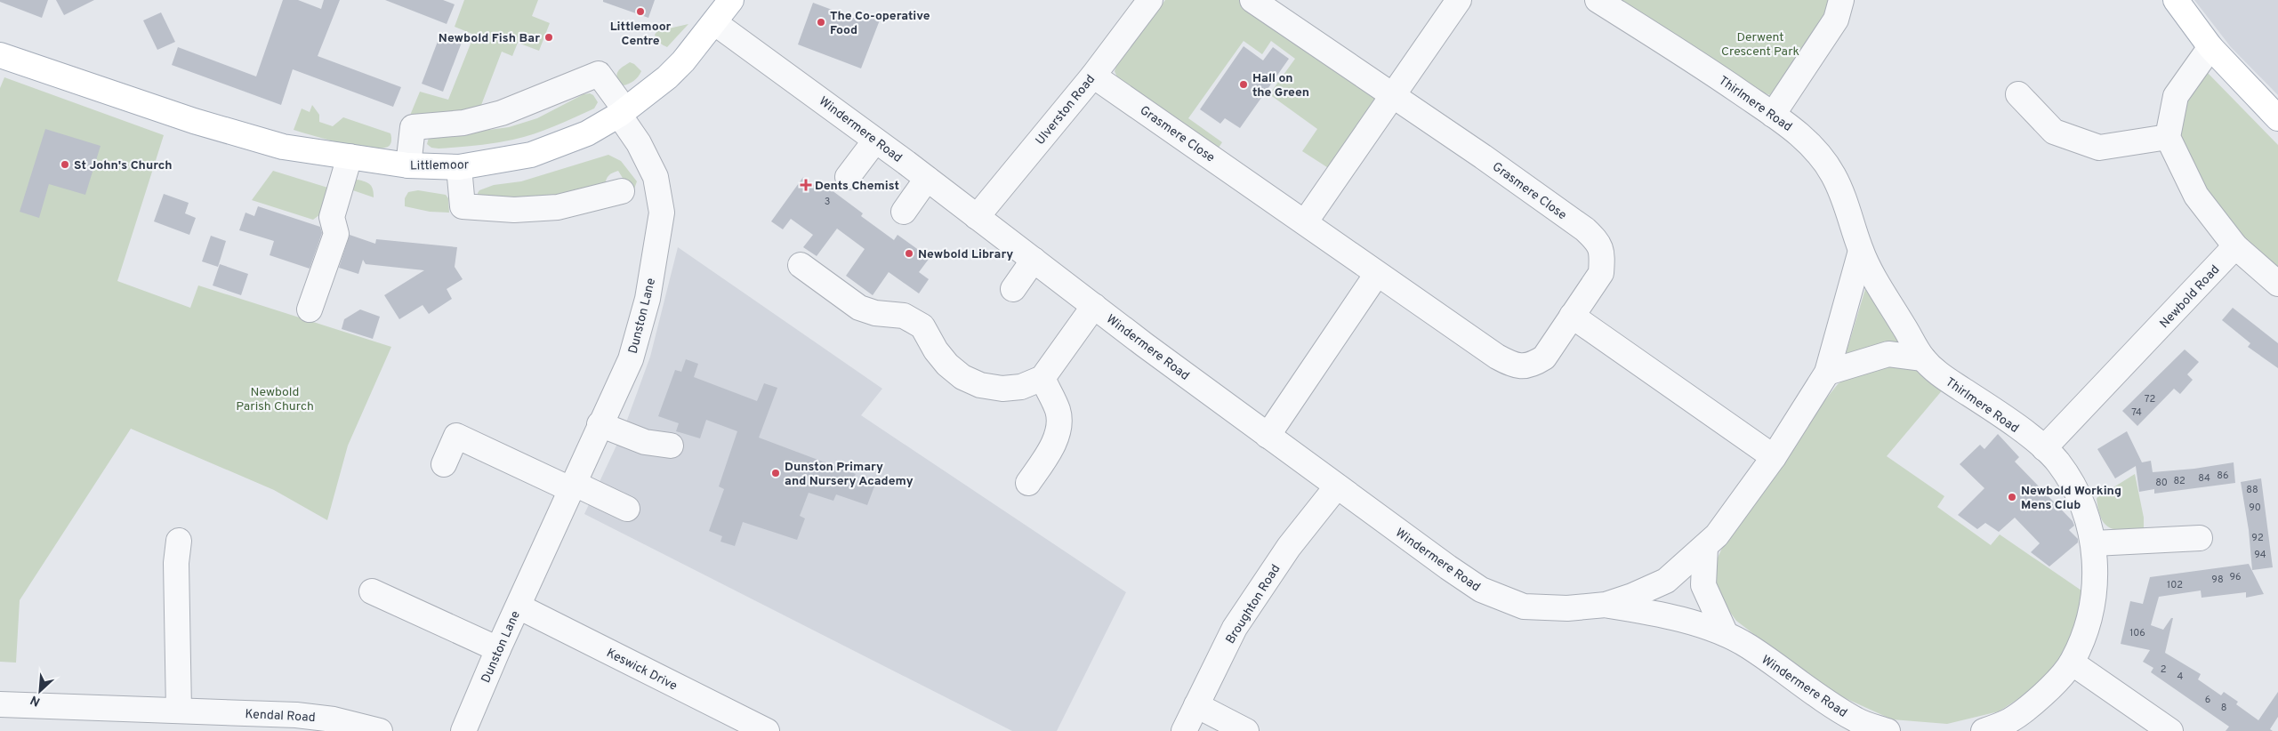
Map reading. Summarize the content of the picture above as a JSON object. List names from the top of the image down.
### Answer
{
  "streets": {
    "main road": ["Littlemoor"],
    "street": [
      "Thirlmere Road",
      "Ulverston Road",
      "Windermere Road",
      "Grasmere Close",
      "Newbold Road",
      "Dunston Lane",
      "Broughton Road",
      "Keswick Drive",
      "Kendal Road"
    ]
  },
  "crossings": [
    ["Thirlmere Road", "Newbold Road"],
    ["Ulverston Road", "Windermere Road"],
    ["Ulverston Road", "Grasmere Close"],
    ["Windermere Road", "Littlemoor"],
    ["Windermere Road", "Broughton Road"],
    ["Littlemoor", "Dunston Lane"],
    ["Dunston Lane", "Keswick Drive"]
  ],
  "parks": ["Derwent Crescent Park", "Newbold Parish Church"],
  "places": {
    "other": [
      "Littlemoor Centre",
      "The Co-operative Food",
      "Newbold Fish Bar",
      "Hall on the Green",
      "St John's Church",
      "Newbold Library",
      "Dunston Primary and Nursery Academy",
      "Newbold Working Mens Club"
    ],
    "health": ["Dents Chemist"]
  },
  "house_numbers": [
    "3",
    "72",
    "74",
    "86",
    "84",
    "82",
    "80",
    "88",
    "90",
    "92",
    "94",
    "96",
    "98",
    "102",
    "106",
    "2",
    "4",
    "6",
    "8"
  ],
  "north": "bottom left"
}
